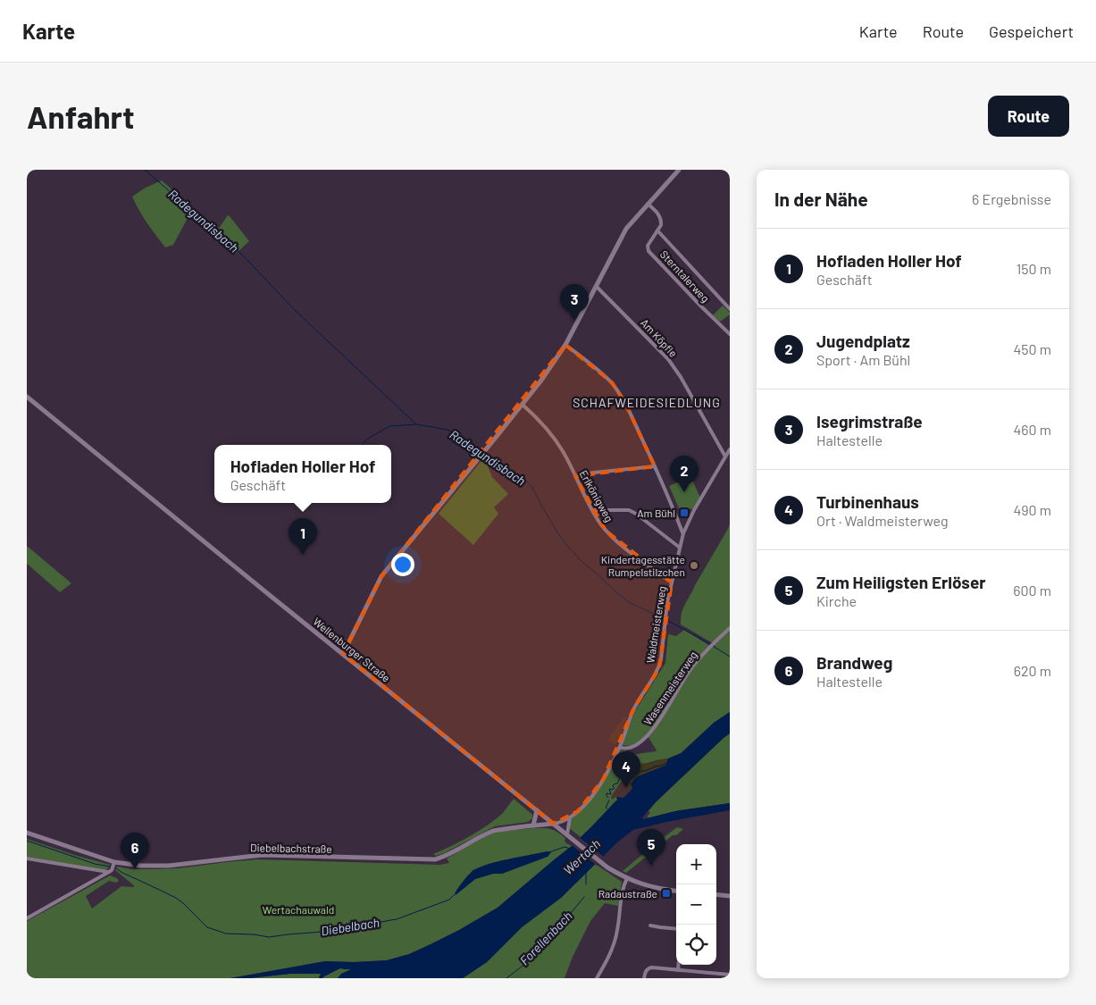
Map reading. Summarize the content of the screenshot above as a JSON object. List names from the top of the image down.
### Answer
{
  "streets": {
    "street": [
      "Sterntalerweg",
      "Am Köpfle",
      "Erlkönigweg",
      "Waldmeisterweg",
      "Wellenburger Straße",
      "Wasenmeisterweg",
      "Diebelbachstraße"
    ]
  },
  "crossings": [
    ["Am Köpfle", "Waldmeisterweg"],
    ["Erlkönigweg", "Waldmeisterweg"],
    ["Waldmeisterweg", "Wellenburger Straße"],
    ["Waldmeisterweg", "Wasenmeisterweg"],
    ["Waldmeisterweg", "Diebelbachstraße"],
    ["Wellenburger Straße", "Diebelbachstraße"]
  ],
  "districts": ["SCHAFWEIDESIEDLUNG"],
  "water": [
    "Radegundisbach",
    "Wertach",
    "Diebelbach",
    "Forellenbach"
  ],
  "parks": ["Wertachauwald"],
  "places": {
    "transit": ["Am Bühl", "Radaustraße"],
    "other": ["Kindertagesstätte Rumpelstilzchen"]
  },
  "page": {
    "header": "Karte",
    "nav": ["Karte", "Route", "Gespeichert"],
    "buttons": "Route",
    "title": "Anfahrt",
    "heading": ["In der Nähe", "6 Ergebnisse"],
    "list": [
      {
        "mark": "1",
        "name": "Hofladen Holler Hof",
        "note": "Geschäft",
        "value": "150 m"
      },
      {
        "mark": "2",
        "name": "Jugendplatz",
        "note": "Sport · Am Bühl",
        "value": "450 m"
      },
      {
        "mark": "3",
        "name": "Isegrimstraße",
        "note": "Haltestelle",
        "value": "460 m"
      },
      {
        "mark": "4",
        "name": "Turbinenhaus",
        "note": "Ort · Waldmeisterweg",
        "value": "490 m"
      },
      {
        "mark": "5",
        "name": "Zum Heiligsten Erlöser",
        "note": "Kirche",
        "value": "600 m"
      },
      {
        "mark": "6",
        "name": "Brandweg",
        "note": "Haltestelle",
        "value": "620 m"
      }
    ],
    "pins": [
      "3",
      "2",
      "1",
      "4",
      "5",
      "6"
    ],
    "popup": ["Hofladen Holler Hof", "Geschäft"],
    "map_buttons": ["+", "−"]
  }
}
